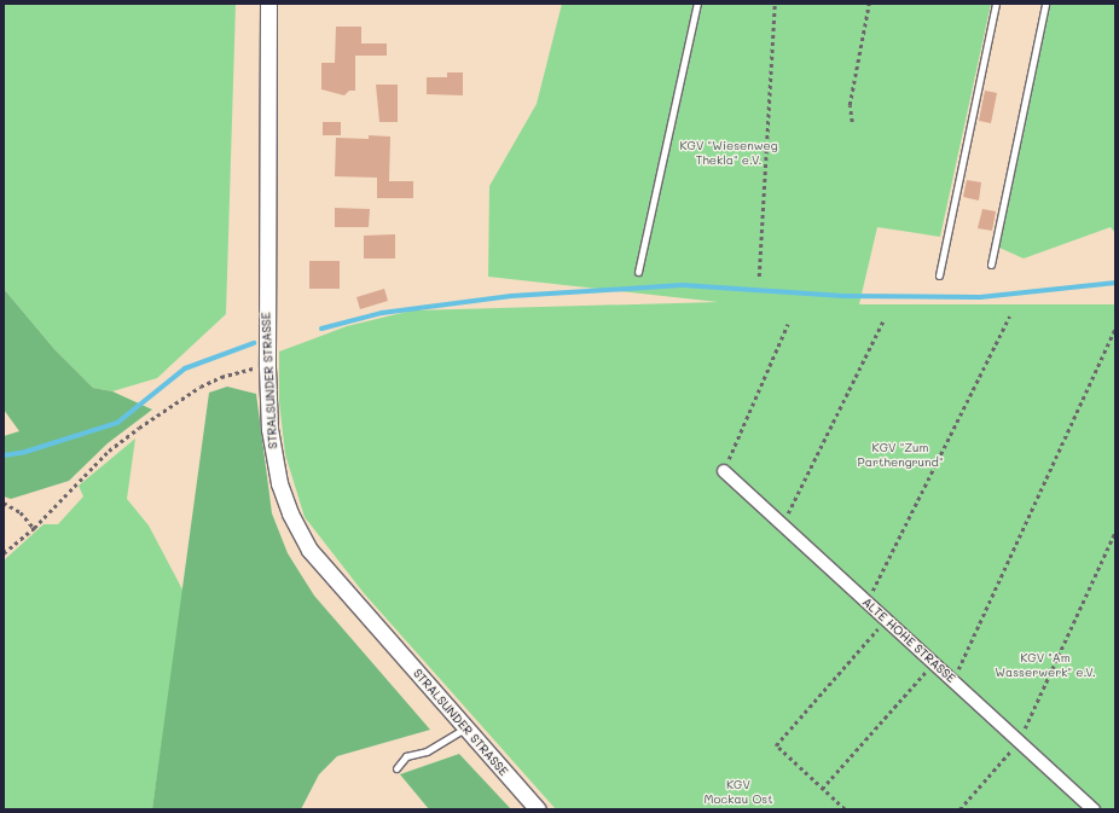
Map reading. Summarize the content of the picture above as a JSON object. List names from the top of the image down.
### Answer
{
  "streets": {
    "street": ["STRALSUNDER STRASSE", "ALTE HOHE STRASSE"]
  },
  "parks": [
    "KGV \"Wiesenweg Thekla\" e.V.",
    "KGV \"Zum Parthengrund\"",
    "KGV \"Am Wasserwerk\" e.V.",
    "KGV Mockau Ost"
  ]
}
